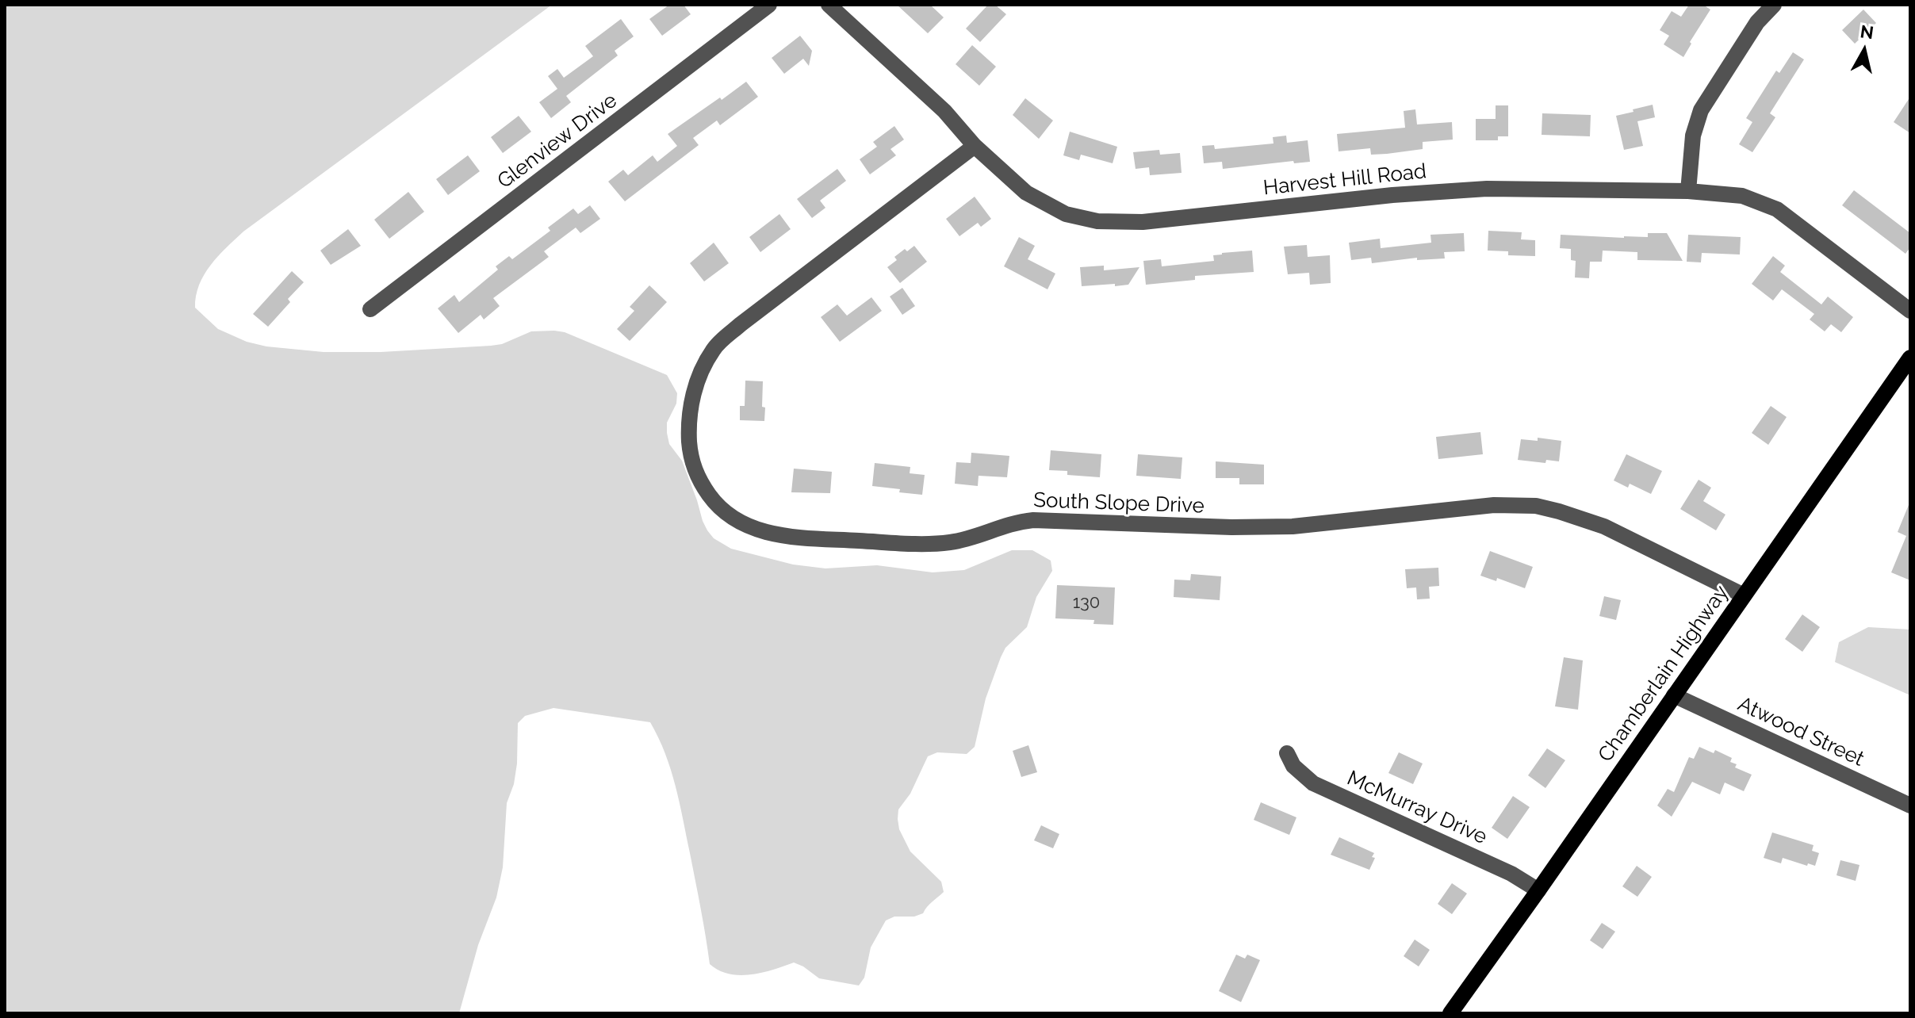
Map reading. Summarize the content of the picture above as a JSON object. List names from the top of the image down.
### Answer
{
  "streets": {
    "main road": ["Chamberlain Highway"],
    "street": [
      "Glenview Drive",
      "Harvest Hill Road",
      "South Slope Drive",
      "Atwood Street",
      "McMurray Drive"
    ]
  },
  "crossings": [
    ["Harvest Hill Road", "South Slope Drive"],
    ["South Slope Drive", "Chamberlain Highway"],
    ["Chamberlain Highway", "Atwood Street"],
    ["Chamberlain Highway", "McMurray Drive"]
  ],
  "house_numbers": ["130"],
  "north": "top"
}
